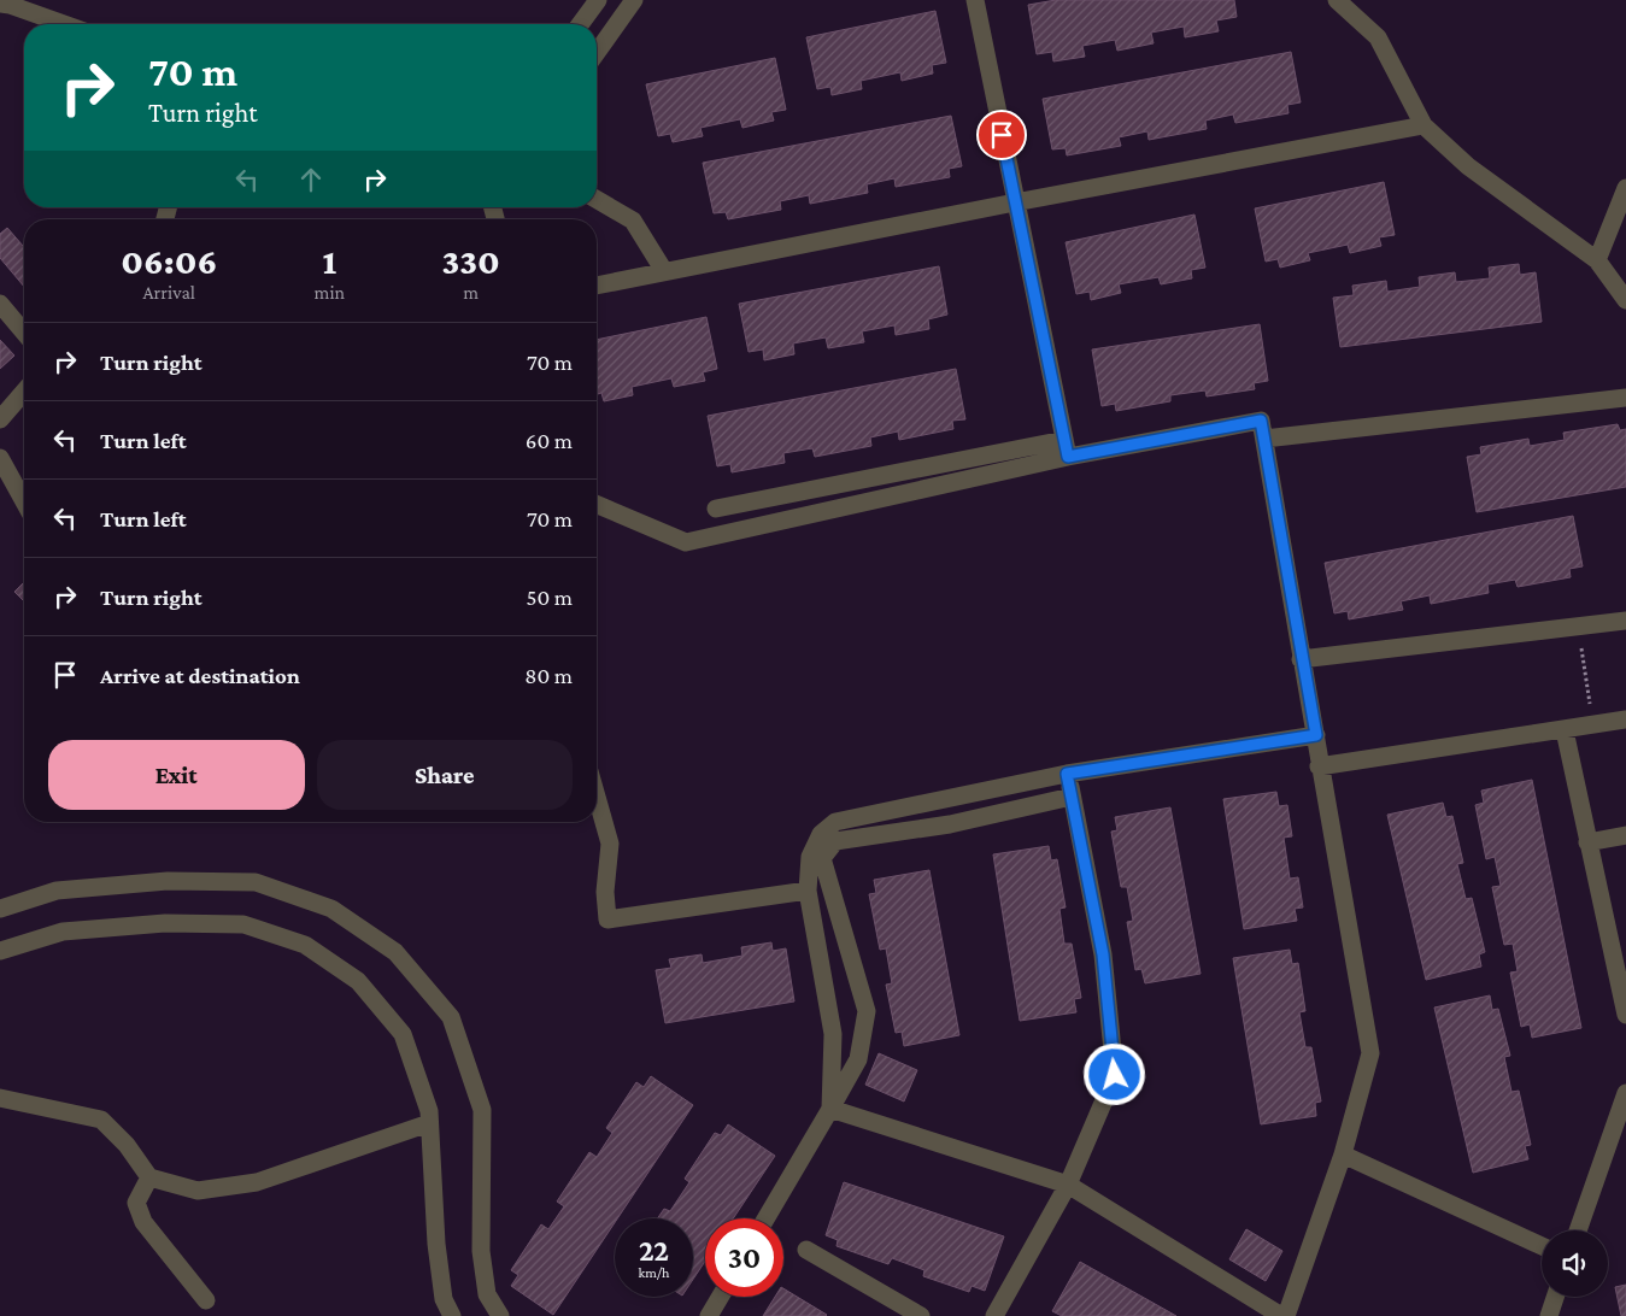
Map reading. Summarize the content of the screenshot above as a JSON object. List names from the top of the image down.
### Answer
{
  "page": {
    "turn": ["70 m", "Turn right"],
    "eta": [
      "06:06",
      "Arrival",
      "1",
      "min",
      "330",
      "m"
    ],
    "list": [
      {
        "name": "Turn right",
        "value": "70 m"
      },
      {
        "name": "Turn left",
        "value": "60 m"
      },
      {
        "name": "Turn left",
        "value": "70 m"
      },
      {
        "name": "Turn right",
        "value": "50 m"
      },
      {
        "name": "Arrive at destination",
        "value": "80 m"
      }
    ],
    "buttons": ["Exit", "Share"],
    "speed": "22 km/h",
    "limit": "30"
  }
}
